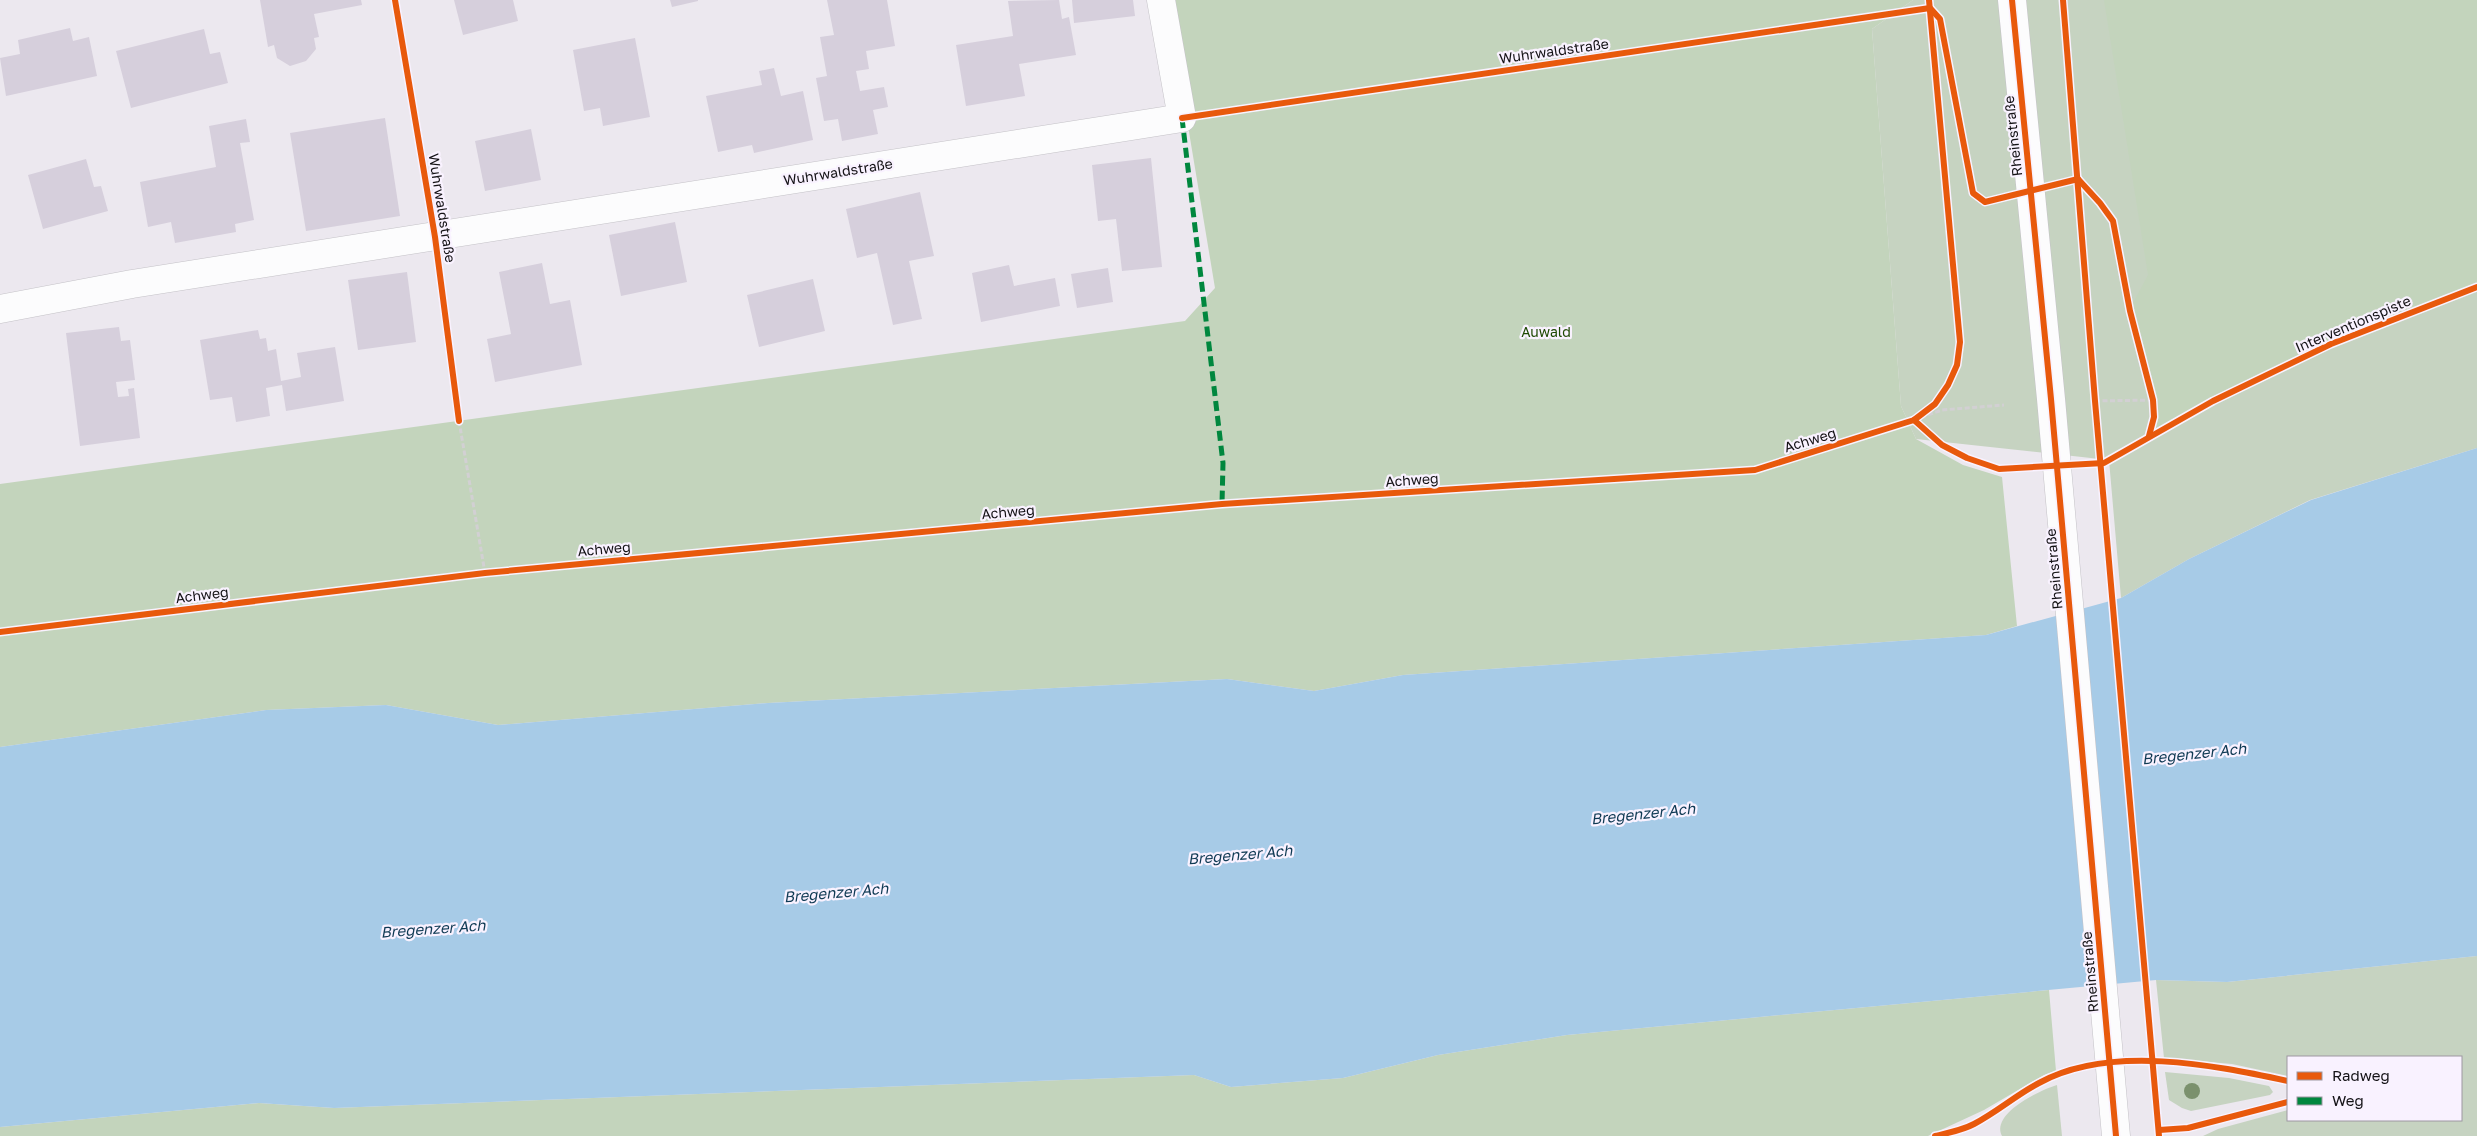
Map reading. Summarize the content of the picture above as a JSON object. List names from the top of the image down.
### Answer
{
  "streets": {
    "street": ["Wuhrwaldstraße", "Rheinstraße"],
    "cycle path": ["Interventionspiste", "Achweg"]
  },
  "water": ["Bregenzer Ach"],
  "parks": ["Auwald"],
  "legend": ["Radweg", "Weg"]
}
